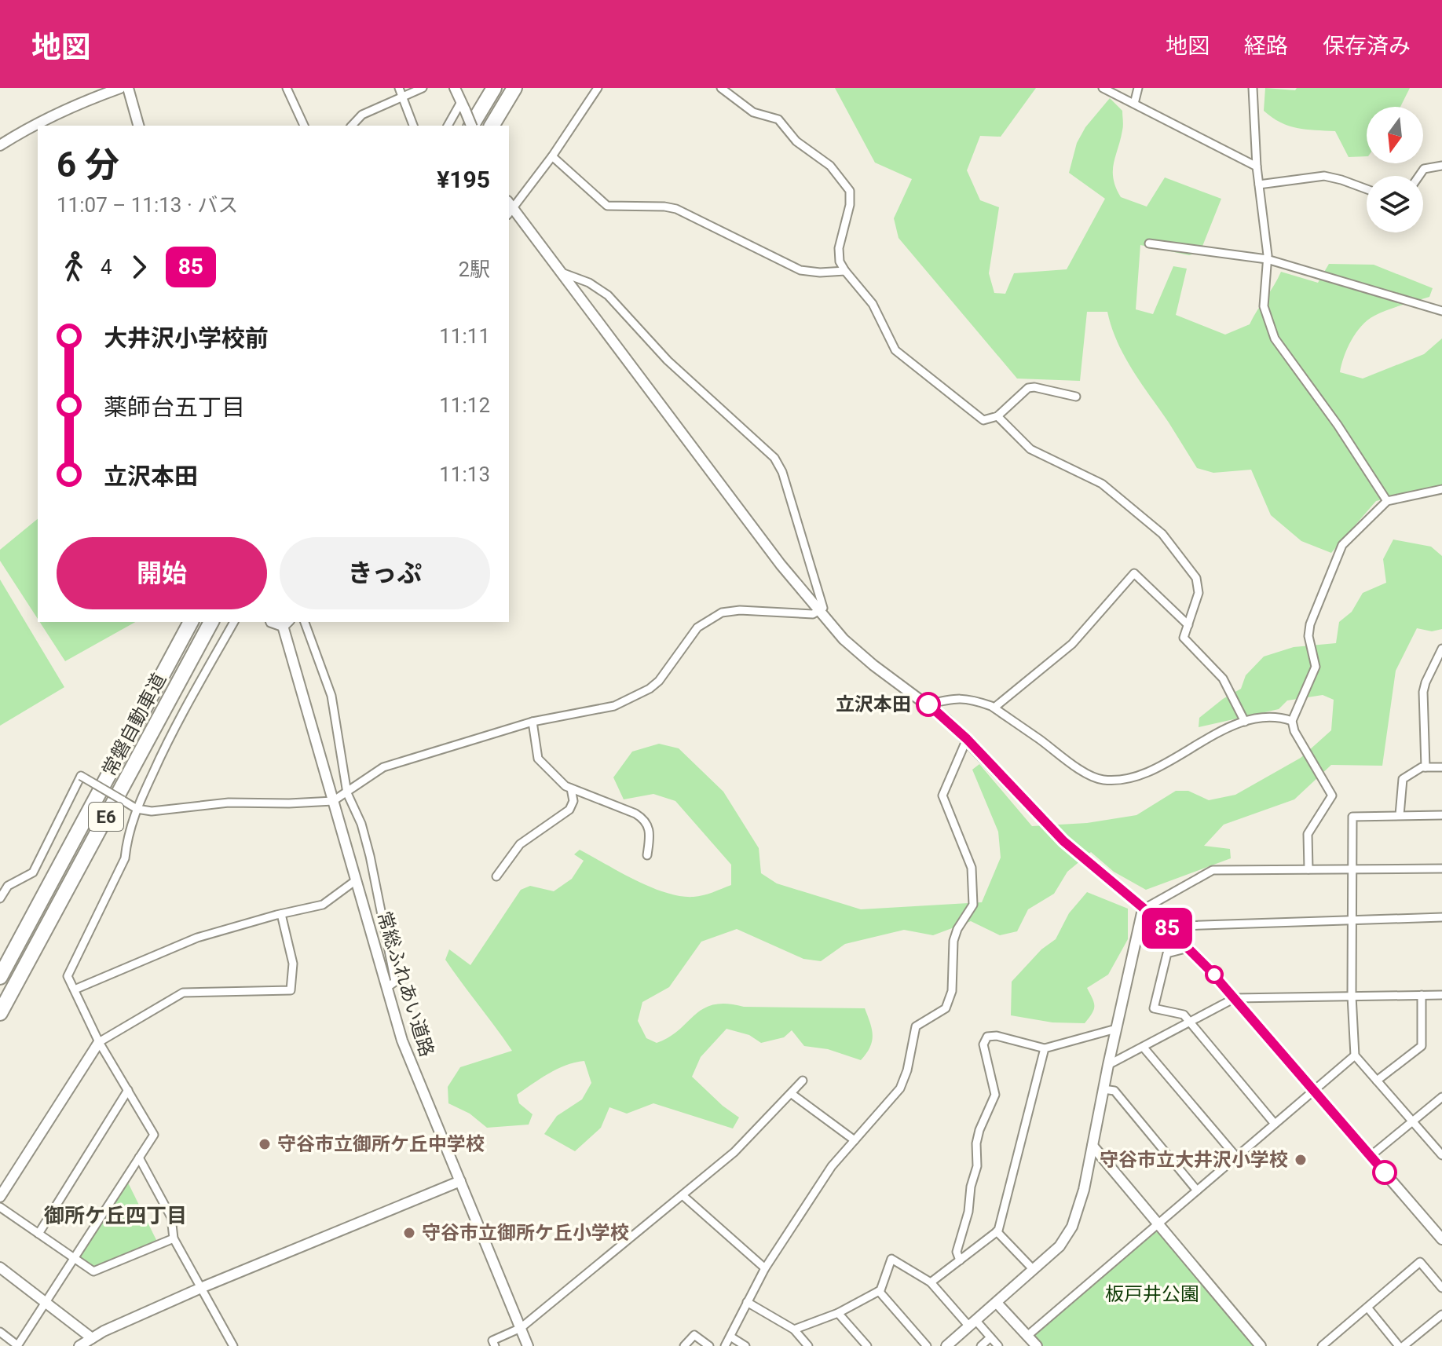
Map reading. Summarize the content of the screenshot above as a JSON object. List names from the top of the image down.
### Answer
{
  "streets": {
    "highway": ["常磐自動車道", "E6"],
    "street": ["常総ふれあい道路"]
  },
  "districts": ["御所ケ丘四丁目"],
  "parks": ["板戸井公園"],
  "places": [
    "立沢本田",
    "守谷市立御所ケ丘中学校",
    "守谷市立大井沢小学校",
    "守谷市立御所ケ丘小学校"
  ],
  "lines": ["bus line 85"],
  "north": "bottom",
  "page": {
    "header": "地図",
    "nav": ["地図", "経路", "保存済み"],
    "on_map": "85",
    "heading": ["6 分", "11:07 – 11:13 · バス", "¥195"],
    "legs": ["4", "85", "2駅"],
    "list": [
      {
        "name": "大井沢小学校前",
        "value": "11:11"
      },
      {
        "name": "薬師台五丁目",
        "value": "11:12"
      },
      {
        "name": "立沢本田",
        "value": "11:13"
      }
    ],
    "buttons": ["開始", "きっぷ"]
  }
}
